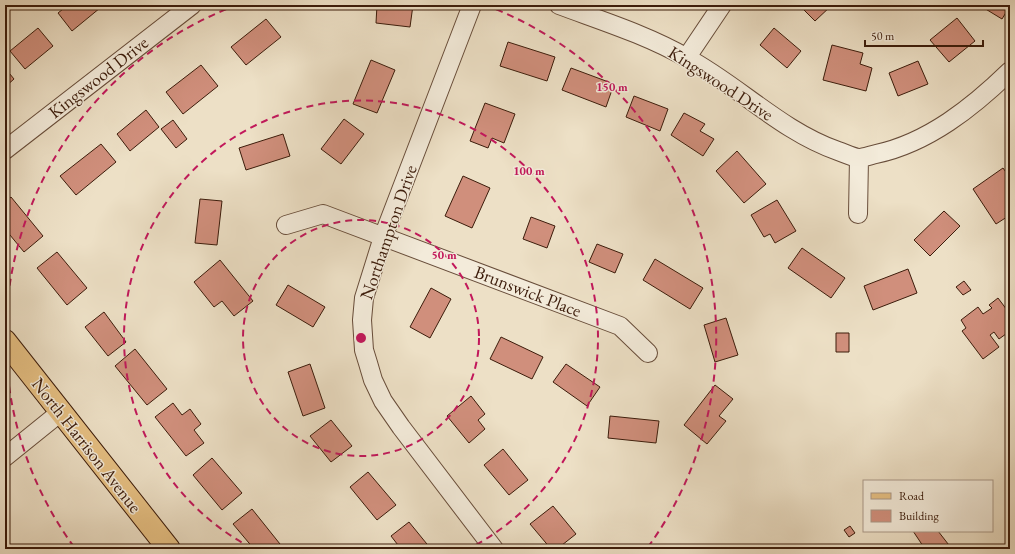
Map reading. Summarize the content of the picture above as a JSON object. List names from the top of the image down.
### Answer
{
  "streets": {
    "main road": ["North Harrison Avenue"],
    "street": ["Kingswood Drive", "Northampton Drive", "Brunswick Place"]
  },
  "crossings": [
    ["Northampton Drive", "Brunswick Place"]
  ],
  "legend": ["Road", "Building"],
  "scale_bar": "50 m",
  "rings": ["150 m", "100 m", "50 m"]
}
